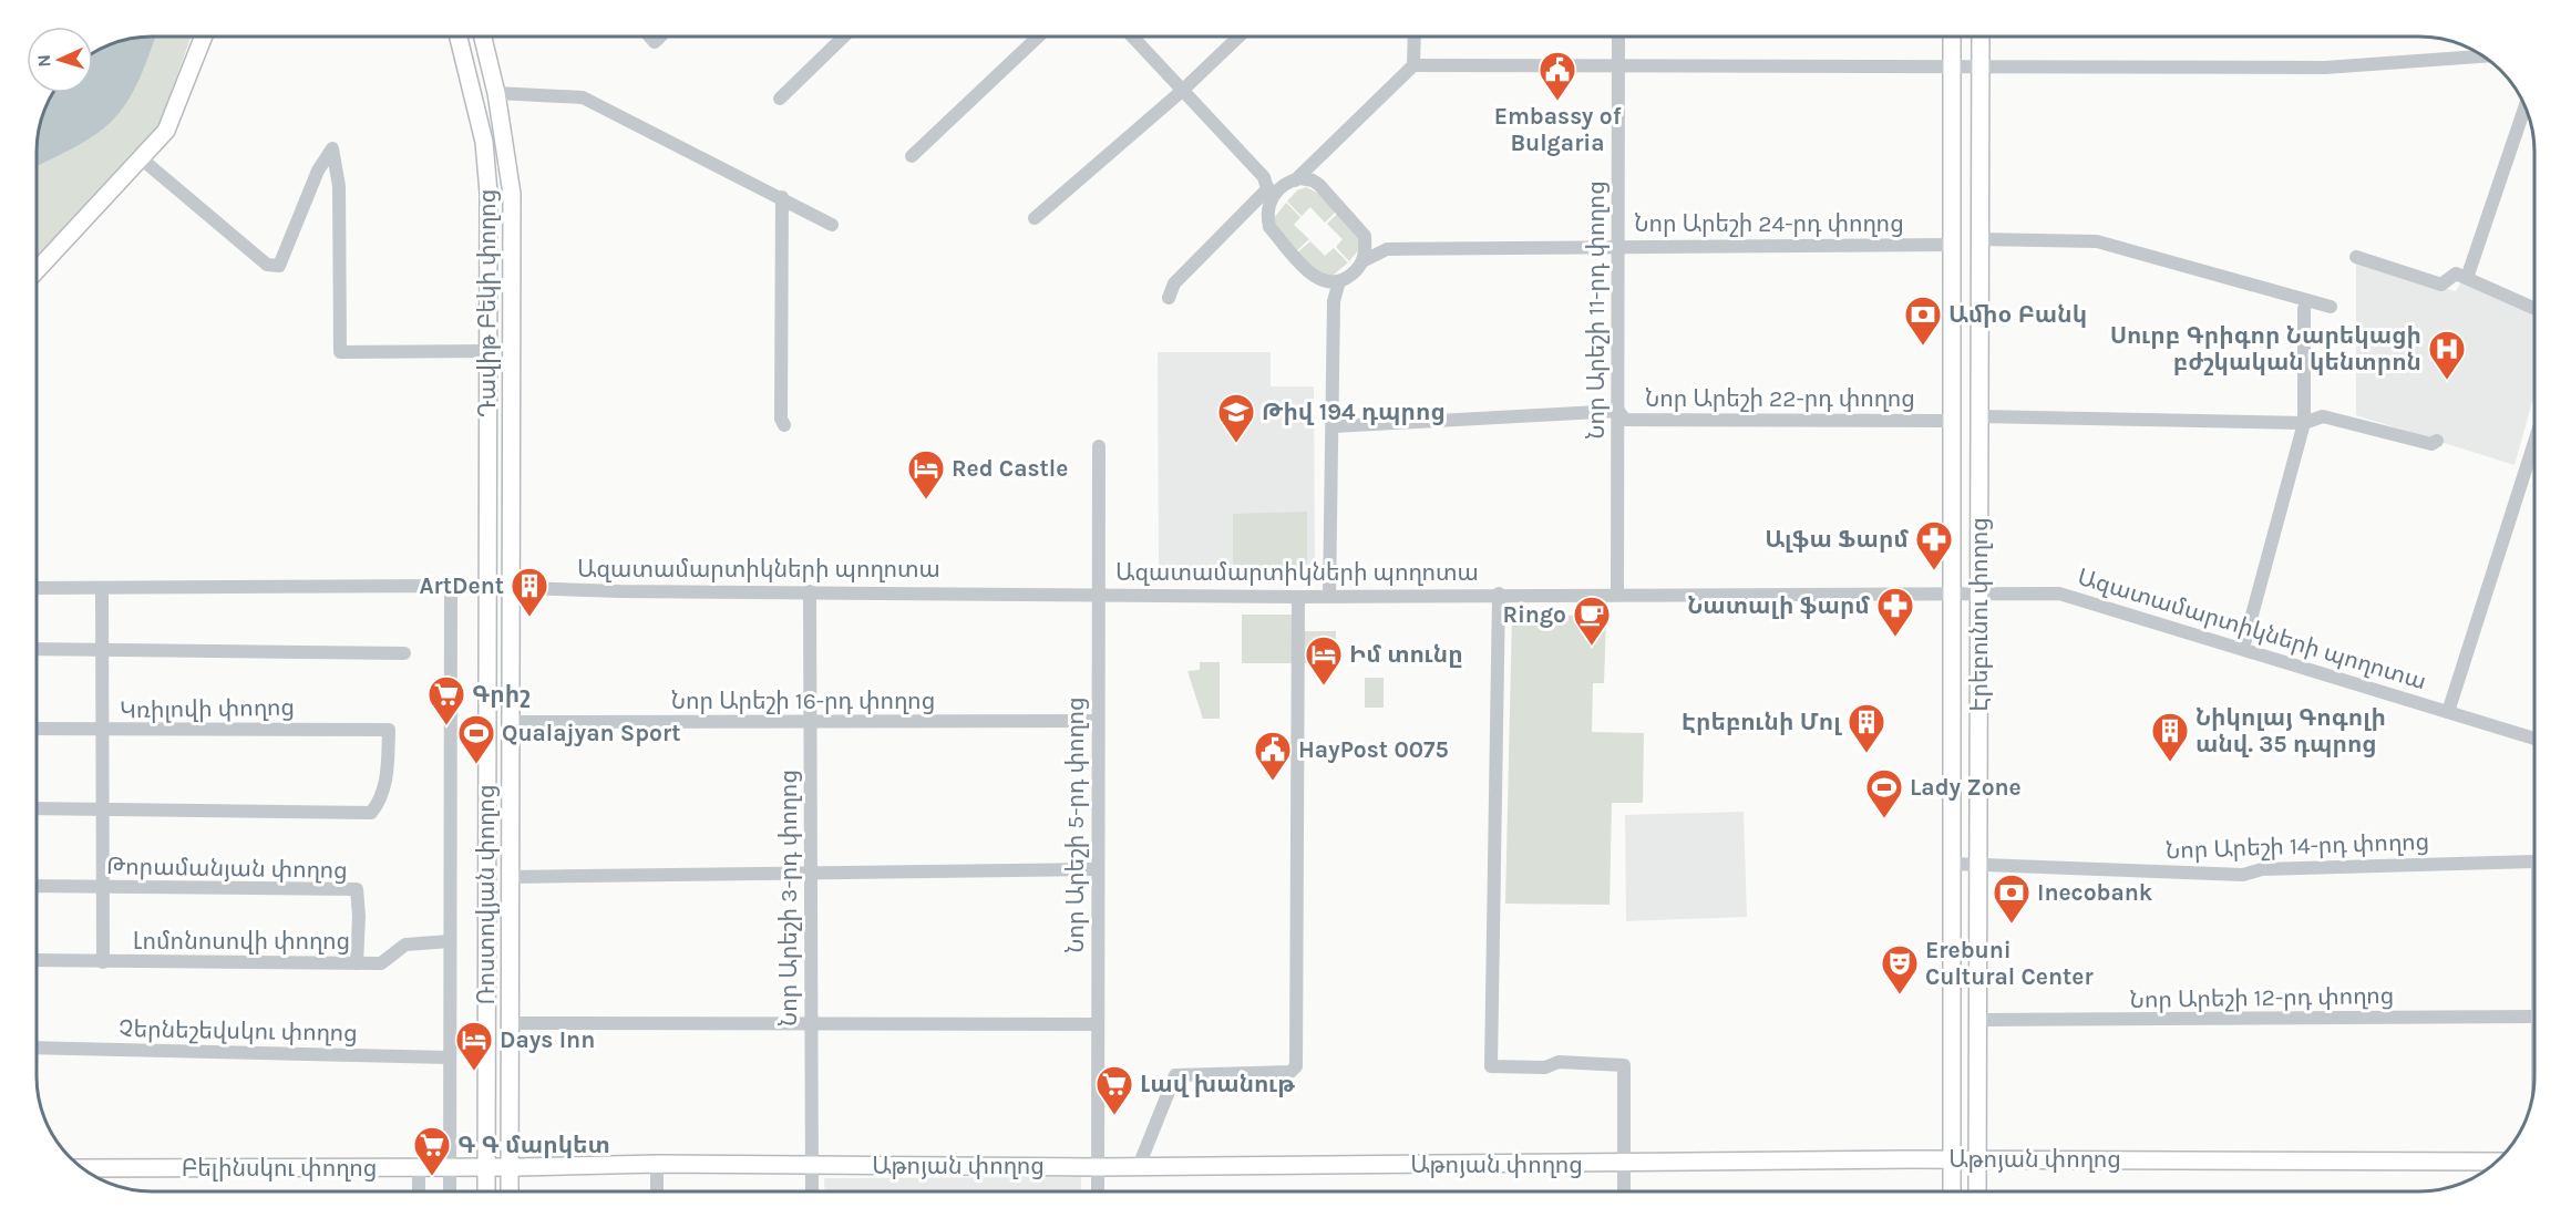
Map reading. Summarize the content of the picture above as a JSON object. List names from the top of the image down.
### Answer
{
  "streets": {
    "main road": [
      "Դավիթ Բեկի փողոց",
      "Էրեբունու փողոց",
      "Ռոստովյան փողոց",
      "Աթոյան փողոց",
      "Բելինսկու փողոց"
    ],
    "street": [
      "Նոր Արեշի 24-րդ փողոց",
      "Նոր Արեշի 11-րդ փողոց",
      "Նոր Արեշի 22-րդ փողոց",
      "Ազատամարտիկների պողոտա",
      "Նոր Արեշի 16-րդ փողոց",
      "Կռիլովի փողոց",
      "Նոր Արեշի 5-րդ փողոց",
      "Նոր Արեշի 14-րդ փողոց",
      "Թորամանյան փողոց",
      "Նոր Արեշի 3-րդ փողոց",
      "Լոմոնոսովի փողոց",
      "Նոր Արեշի 12-րդ փողոց",
      "Չերնեշեվսկու փողոց"
    ]
  },
  "crossings": [
    ["Նոր Արեշի 24-րդ փողոց", "Նոր Արեշի 11-րդ փողոց"],
    ["Նոր Արեշի 24-րդ փողոց", "Էրեբունու փողոց"],
    ["Դավիթ Բեկի փողոց", "Ազատամարտիկների պողոտա"],
    ["Դավիթ Բեկի փողոց", "Ռոստովյան փողոց"],
    ["Նոր Արեշի 11-րդ փողոց", "Նոր Արեշի 22-րդ փողոց"],
    ["Նոր Արեշի 11-րդ փողոց", "Ազատամարտիկների պողոտա"],
    ["Նոր Արեշի 22-րդ փողոց", "Էրեբունու փողոց"],
    ["Ազատամարտիկների պողոտա", "Էրեբունու փողոց"],
    ["Ազատամարտիկների պողոտա", "Նոր Արեշի 5-րդ փողոց"],
    ["Ազատամարտիկների պողոտա", "Ռոստովյան փողոց"],
    ["Ազատամարտիկների պողոտա", "Նոր Արեշի 3-րդ փողոց"],
    ["Էրեբունու փողոց", "Նոր Արեշի 14-րդ փողոց"],
    ["Էրեբունու փողոց", "Նոր Արեշի 12-րդ փողոց"],
    ["Էրեբունու փողոց", "Աթոյան փողոց"],
    ["Նոր Արեշի 16-րդ փողոց", "Նոր Արեշի 5-րդ փողոց"],
    ["Նոր Արեշի 16-րդ փողոց", "Ռոստովյան փողոց"],
    ["Նոր Արեշի 16-րդ փողոց", "Նոր Արեշի 3-րդ փողոց"],
    ["Նոր Արեշի 5-րդ փողոց", "Աթոյան փողոց"],
    ["Թորամանյան փողոց", "Լոմոնոսովի փողոց"],
    ["Ռոստովյան փողոց", "Աթոյան փողոց"],
    ["Ռոստովյան փողոց", "Բելինսկու փողոց"],
    ["Նոր Արեշի 3-րդ փողոց", "Աթոյան փողոց"],
    ["Աթոյան փողոց", "Բելինսկու փողոց"]
  ],
  "places": {
    "public building": ["Embassy of Bulgaria", "HayPost 0075"],
    "bank": ["Ամիօ Բանկ", "Inecobank"],
    "hospital": ["Սուրբ Գրիգոր Նարեկացի բժշկական կենտրոն"],
    "school or university": ["Թիվ 194 դպրոց"],
    "hotel": ["Red Castle", "Իմ տունը", "Days Inn"],
    "pharmacy": ["Ալֆա Ֆարմ", "Նատալի ֆարմ"],
    "building": ["ArtDent", "Էրեբունի Մոլ", "Նիկոլայ Գոգոլի անվ. 35 դպրոց"],
    "cafe": ["Ringo"],
    "supermarket": ["Գրիշ", "Լավ խանութ", "Գ Գ մարկետ"],
    "sports": ["Qualajyan Sport", "Lady Zone"],
    "theatre": ["Erebuni Cultural Center"]
  },
  "north": "left"
}
